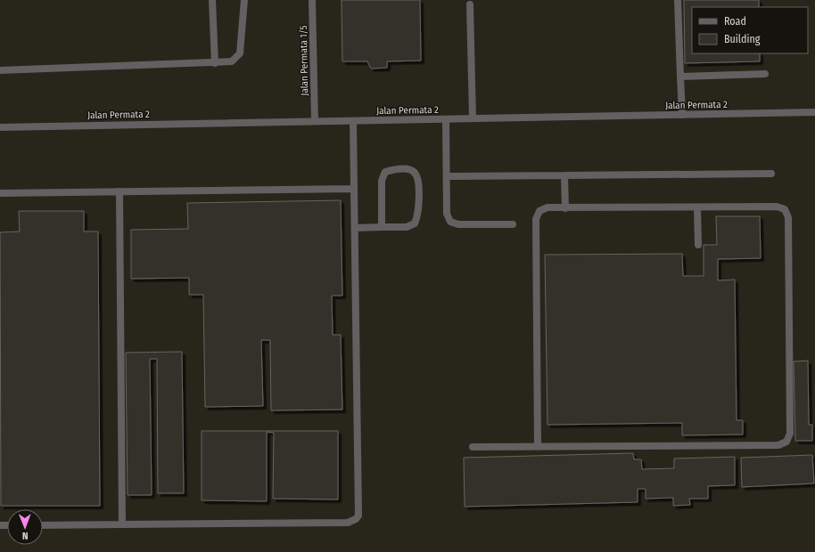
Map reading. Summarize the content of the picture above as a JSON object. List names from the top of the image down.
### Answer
{
  "streets": {
    "street": ["Jalan Permata 1/5", "Jalan Permata 2"]
  },
  "crossings": [
    ["Jalan Permata 1/5", "Jalan Permata 2"]
  ],
  "legend": ["Road", "Building"],
  "north": "bottom"
}
